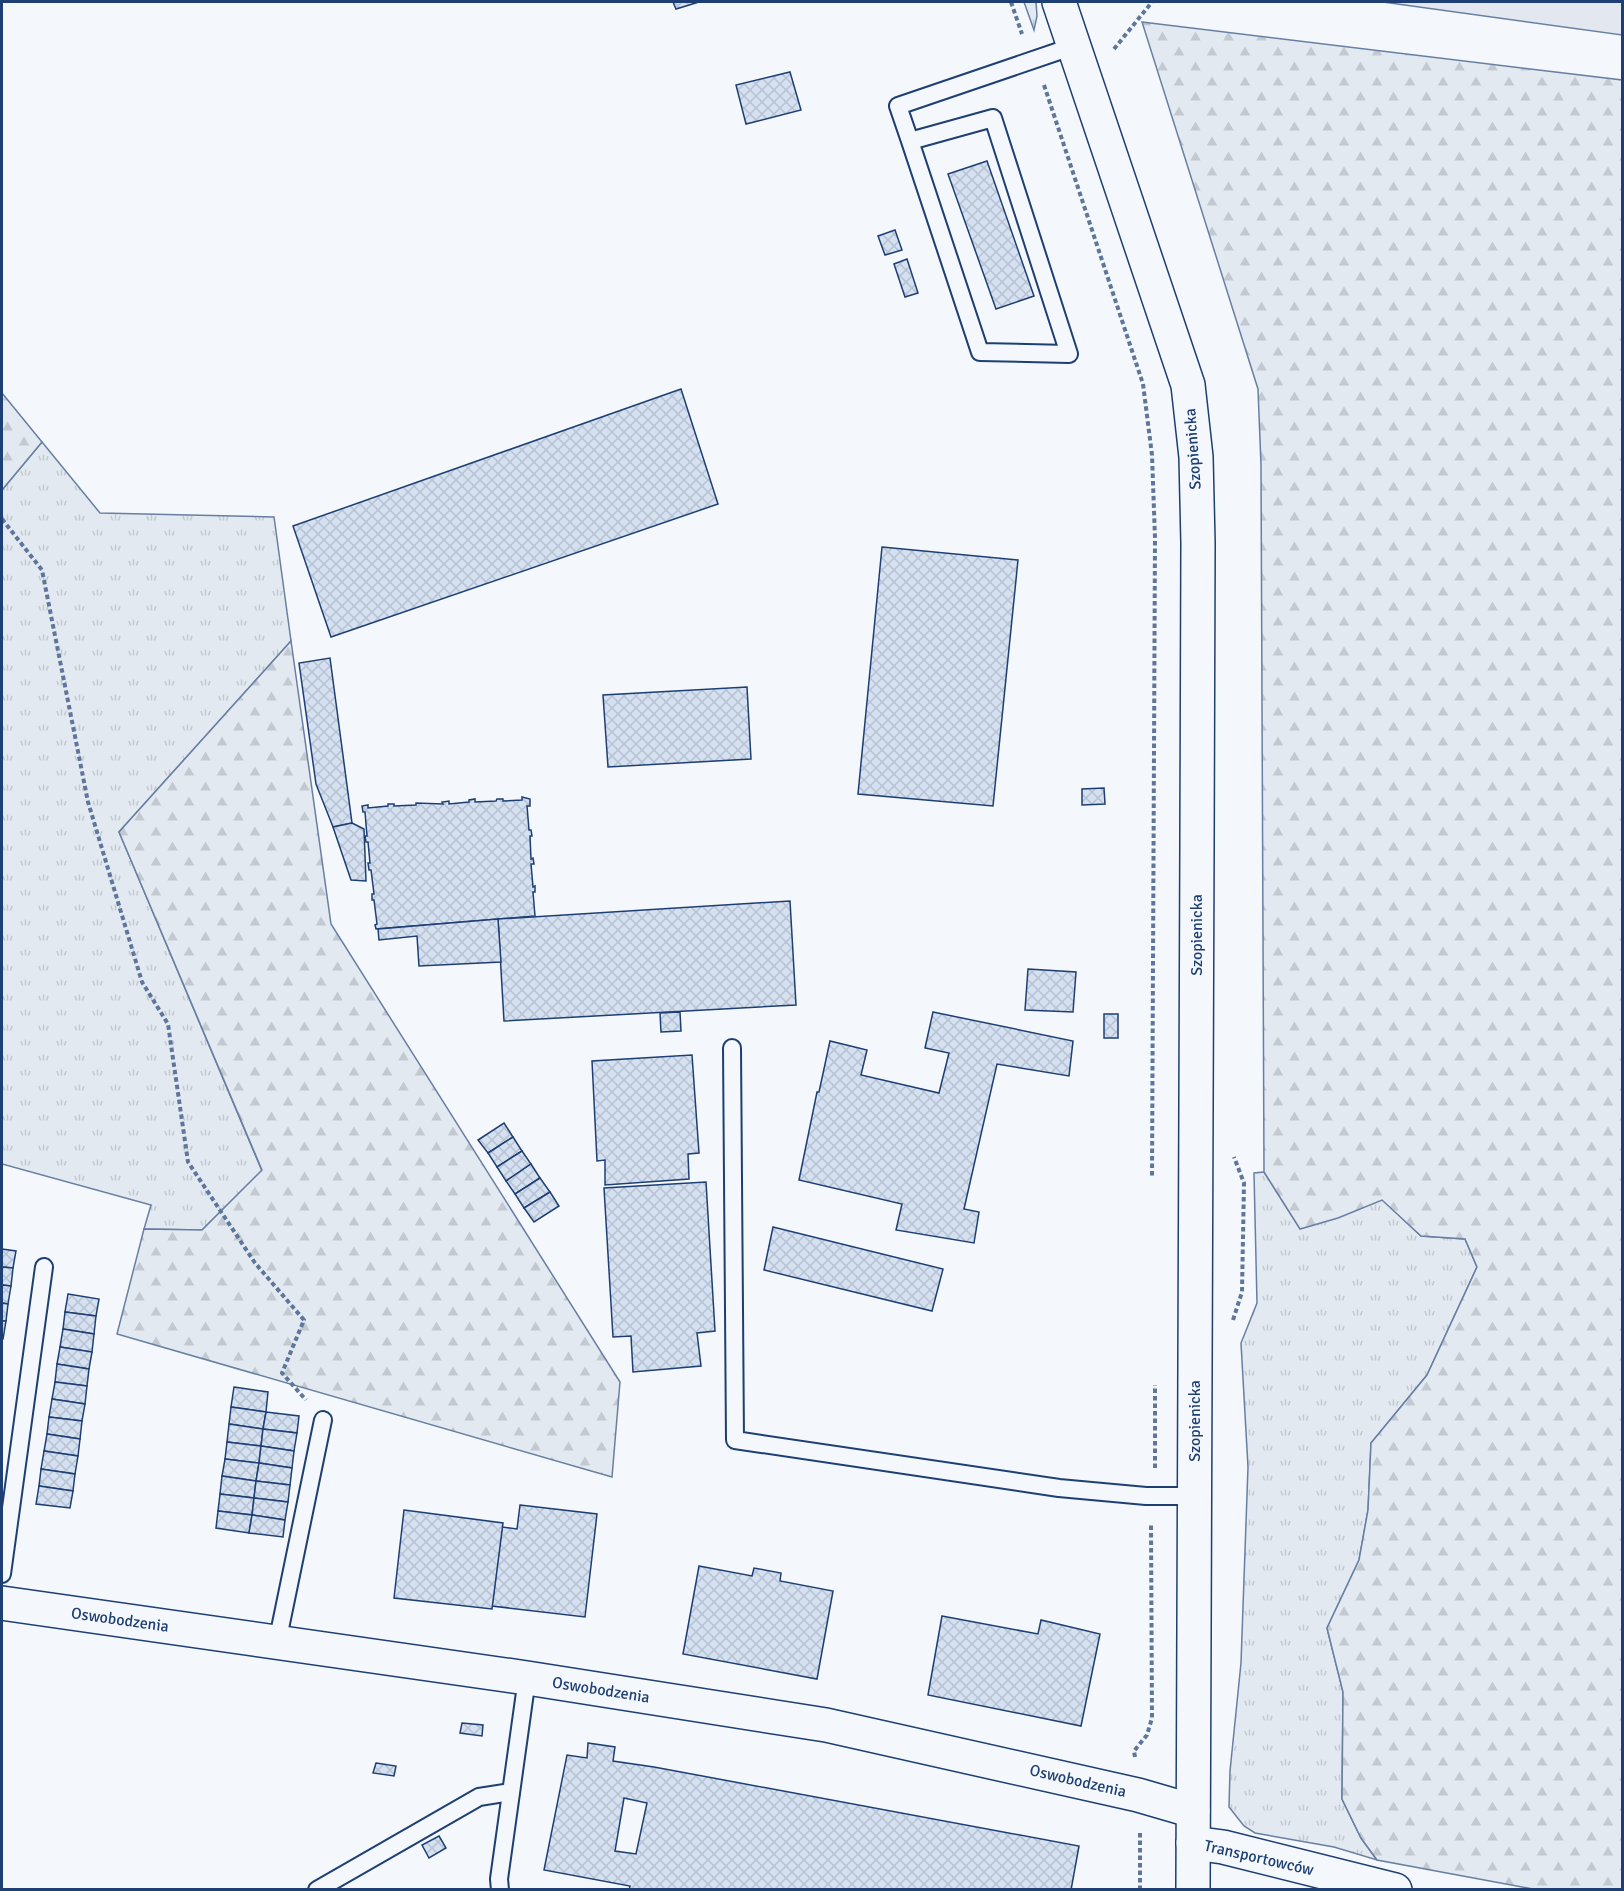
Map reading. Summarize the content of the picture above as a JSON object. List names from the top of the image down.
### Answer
{
  "streets": {
    "street": ["Szopienicka", "Oswobodzenia", "Transportowców"]
  },
  "crossings": [
    ["Szopienicka", "Oswobodzenia"],
    ["Szopienicka", "Transportowców"]
  ]
}
